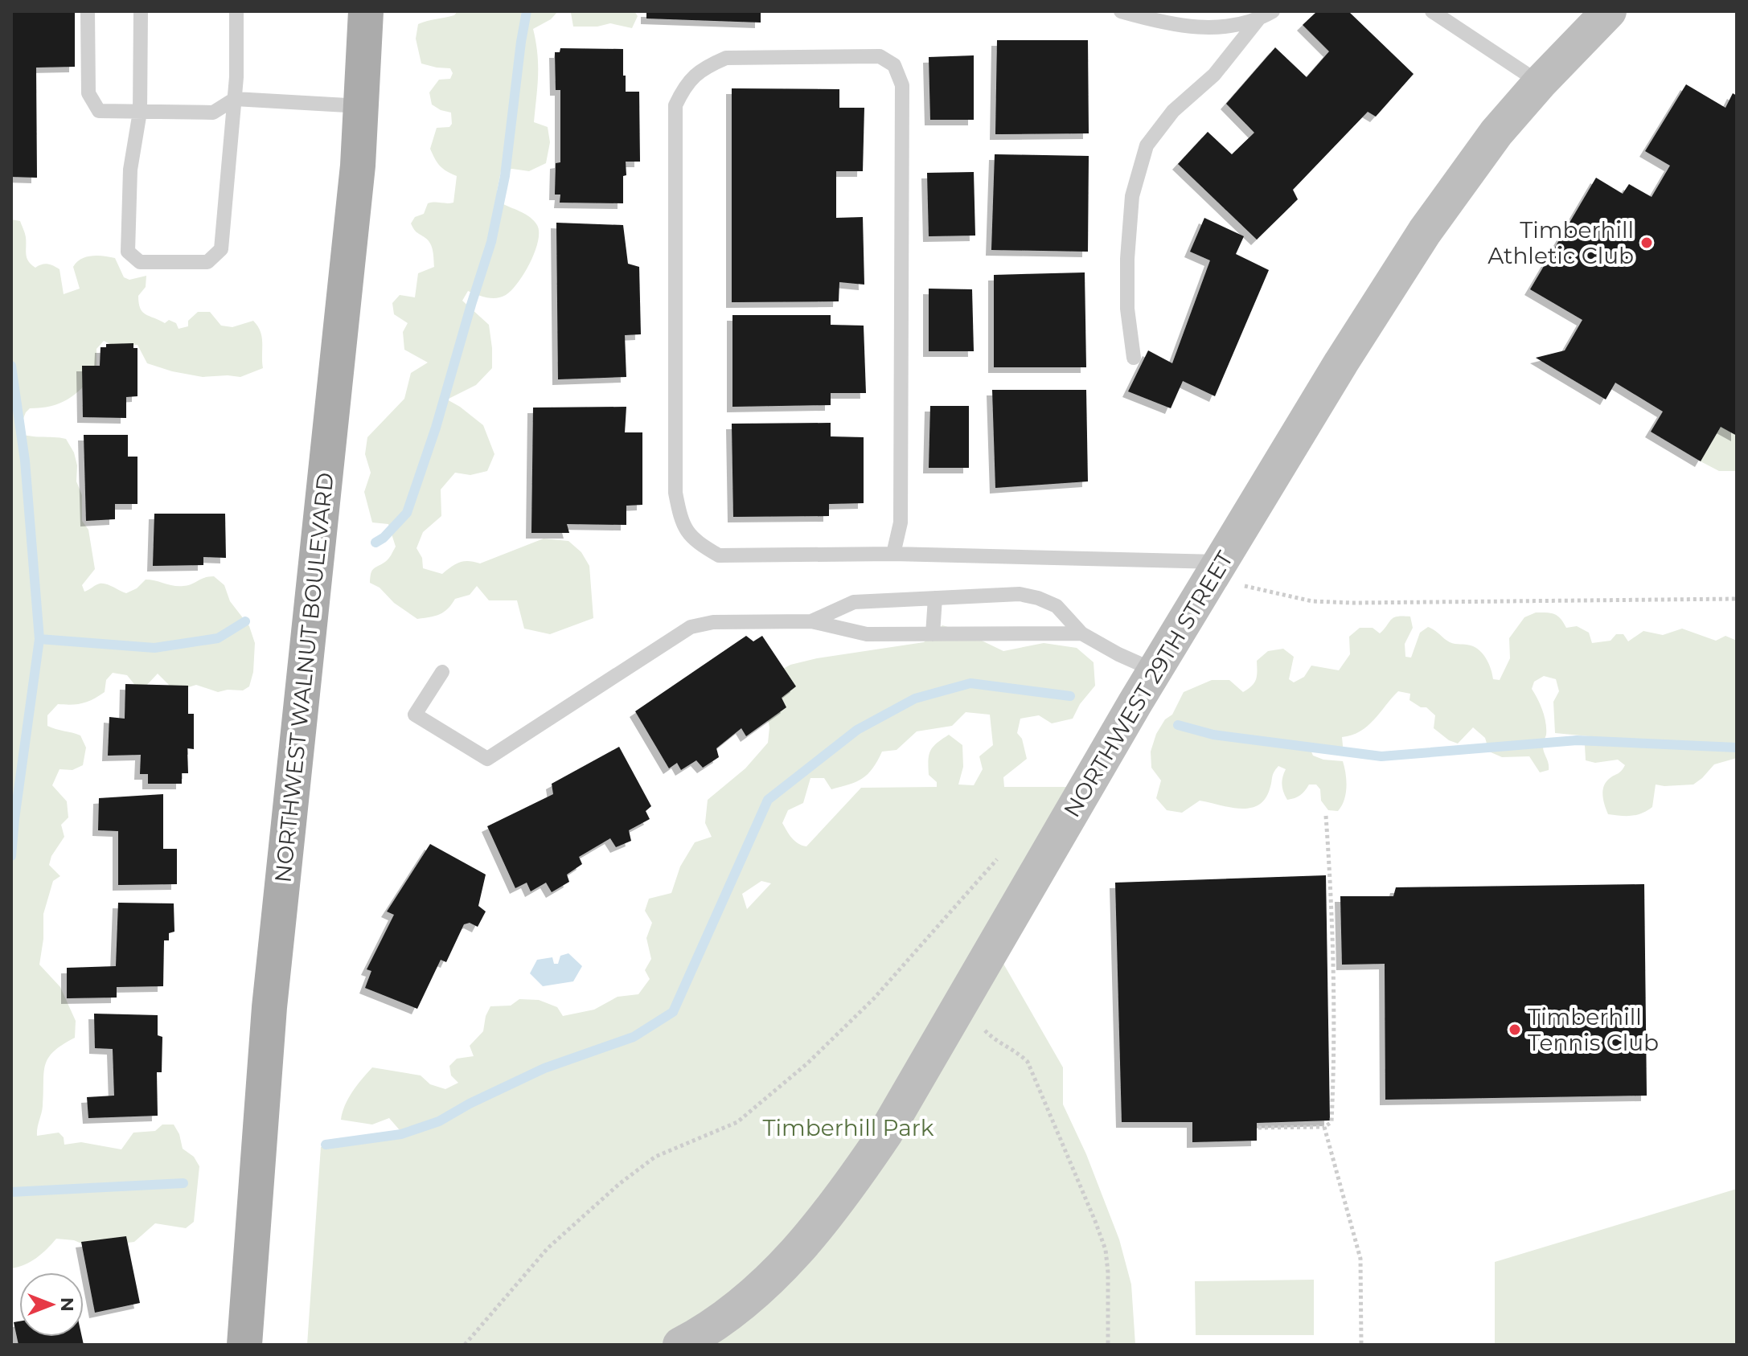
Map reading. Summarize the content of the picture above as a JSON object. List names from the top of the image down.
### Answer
{
  "streets": {
    "main road": ["NORTHWEST WALNUT BOULEVARD"],
    "street": ["NORTHWEST 29TH STREET"]
  },
  "parks": ["Timberhill Park"],
  "places": ["Timberhill Athletic Club", "Timberhill Tennis Club"],
  "north": "right"
}
